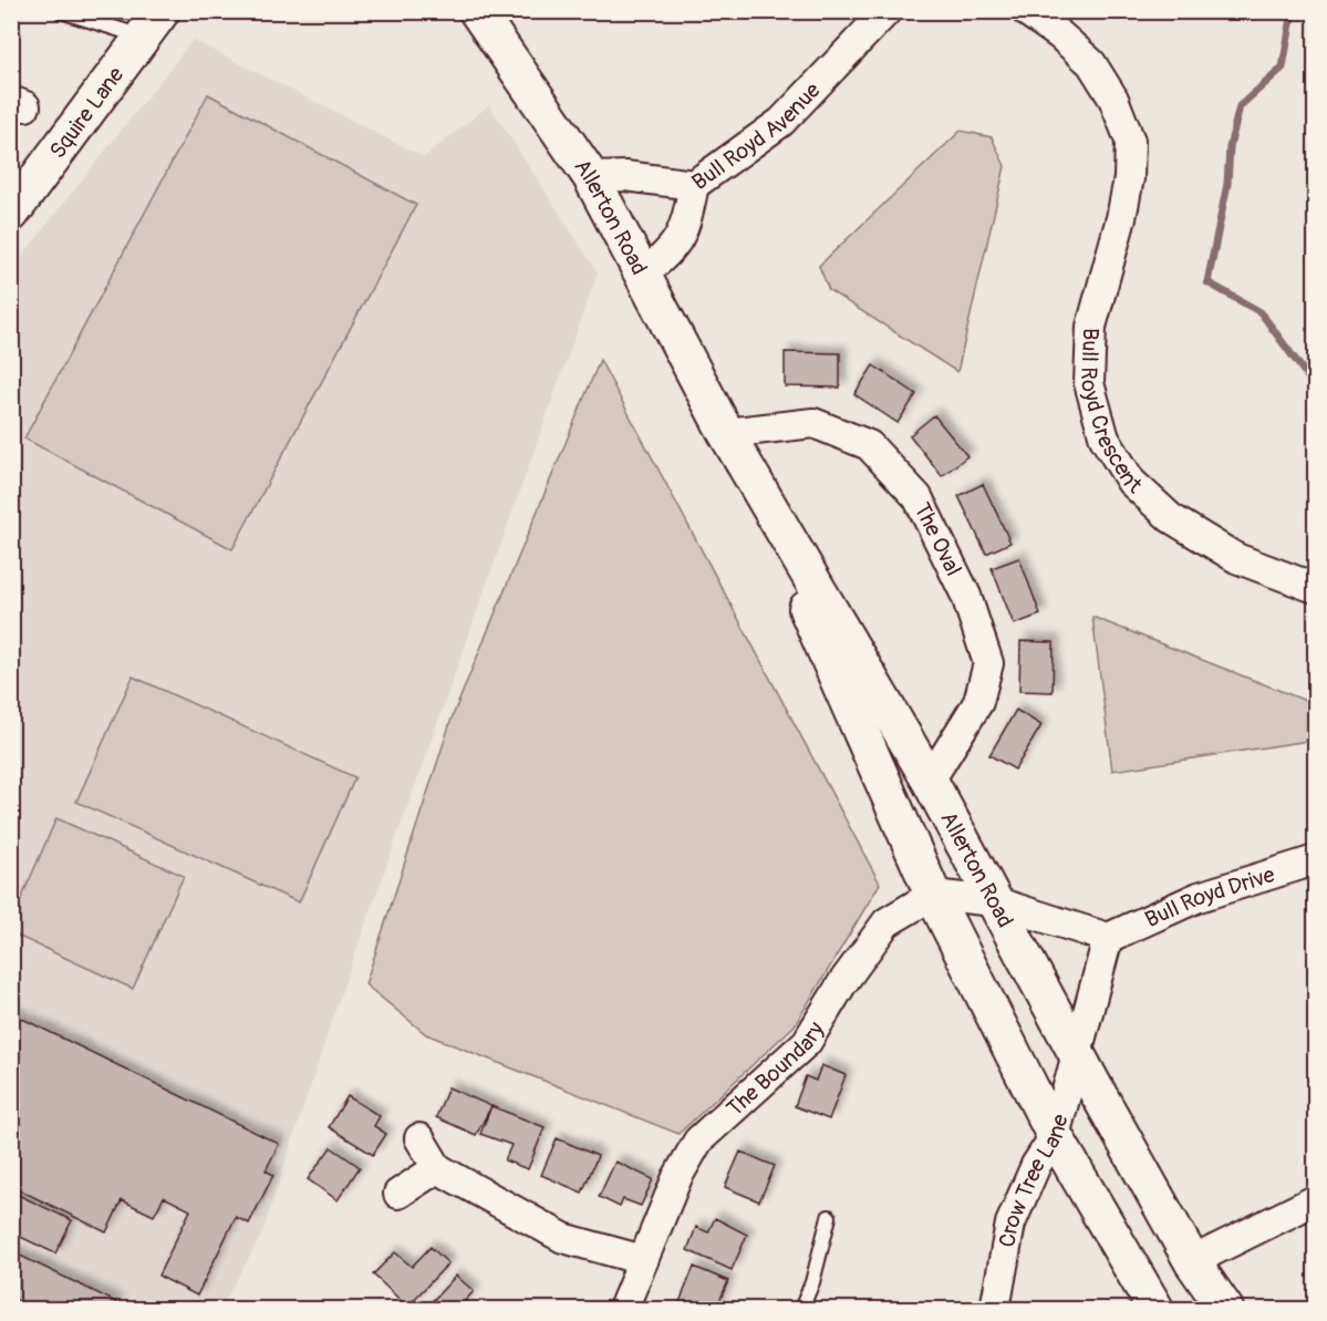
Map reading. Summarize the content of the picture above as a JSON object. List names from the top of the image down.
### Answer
{
  "streets": {
    "street": [
      "Squire Lane",
      "Bull Royd Avenue",
      "Allerton Road",
      "Bull Royd Crescent",
      "The Oval",
      "Bull Royd Drive",
      "The Boundary",
      "Crow Tree Lane"
    ]
  },
  "crossings": [
    ["Bull Royd Avenue", "Allerton Road"],
    ["Allerton Road", "The Oval"],
    ["Allerton Road", "The Boundary"],
    ["Allerton Road", "Crow Tree Lane"]
  ]
}
